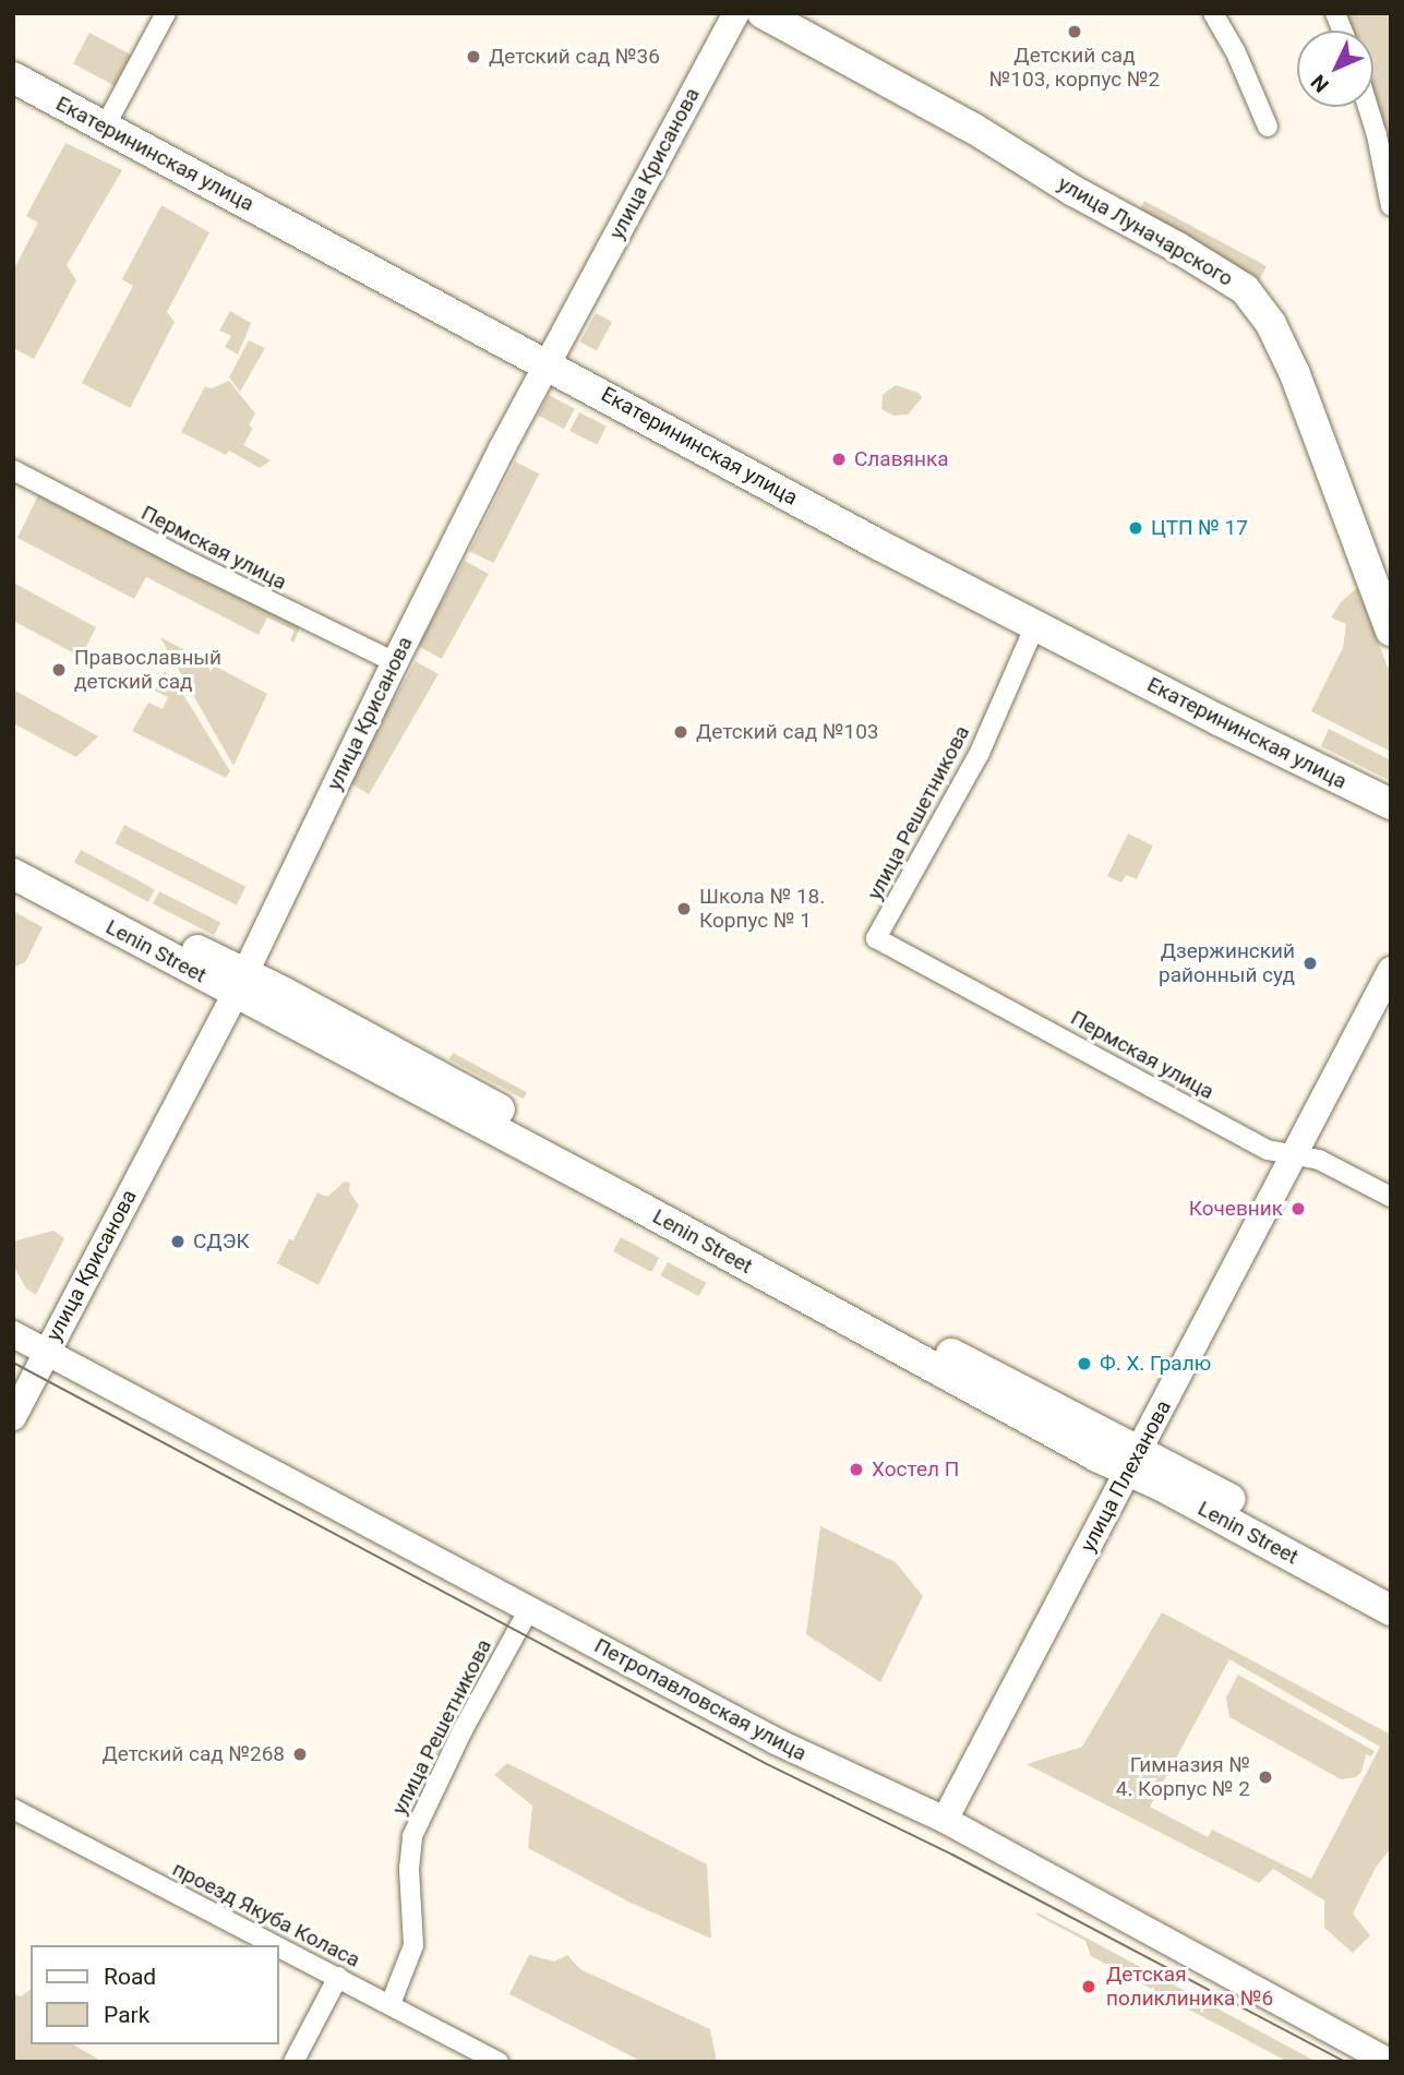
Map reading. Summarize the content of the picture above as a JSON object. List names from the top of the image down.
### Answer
{
  "streets": {
    "main road": [
      "Екатерининская улица",
      "улица Крисанова",
      "улица Луначарского",
      "Lenin Street",
      "улица Плеханова",
      "Петропавловская улица"
    ],
    "street": ["Пермская улица", "улица Решетникова", "проезд Якуба Коласа"]
  },
  "crossings": [
    ["Екатерининская улица", "улица Крисанова"],
    ["Екатерининская улица", "улица Решетникова"],
    ["улица Крисанова", "Пермская улица"],
    ["улица Крисанова", "Lenin Street"],
    ["улица Крисанова", "Петропавловская улица"],
    ["Пермская улица", "улица Решетникова"],
    ["Пермская улица", "улица Плеханова"],
    ["улица Решетникова", "Петропавловская улица"],
    ["улица Решетникова", "проезд Якуба Коласа"],
    ["Lenin Street", "улица Плеханова"],
    ["улица Плеханова", "Петропавловская улица"]
  ],
  "places": [
    "Детский сад №103, корпус №2",
    "Детский сад №36",
    "Славянка",
    "ЦТП № 17",
    "Православный детский сад",
    "Детский сад №103",
    "Школа № 18. Корпус № 1",
    "Дзержинский районный суд",
    "Кочевник",
    "СДЭК",
    "Ф. Х. Гралю",
    "Хостел П",
    "Детский сад №268",
    "Гимназия № 4. Корпус № 2",
    "Детская поликлиника №6"
  ],
  "legend": ["Road", "Park"],
  "north": "bottom left"
}
